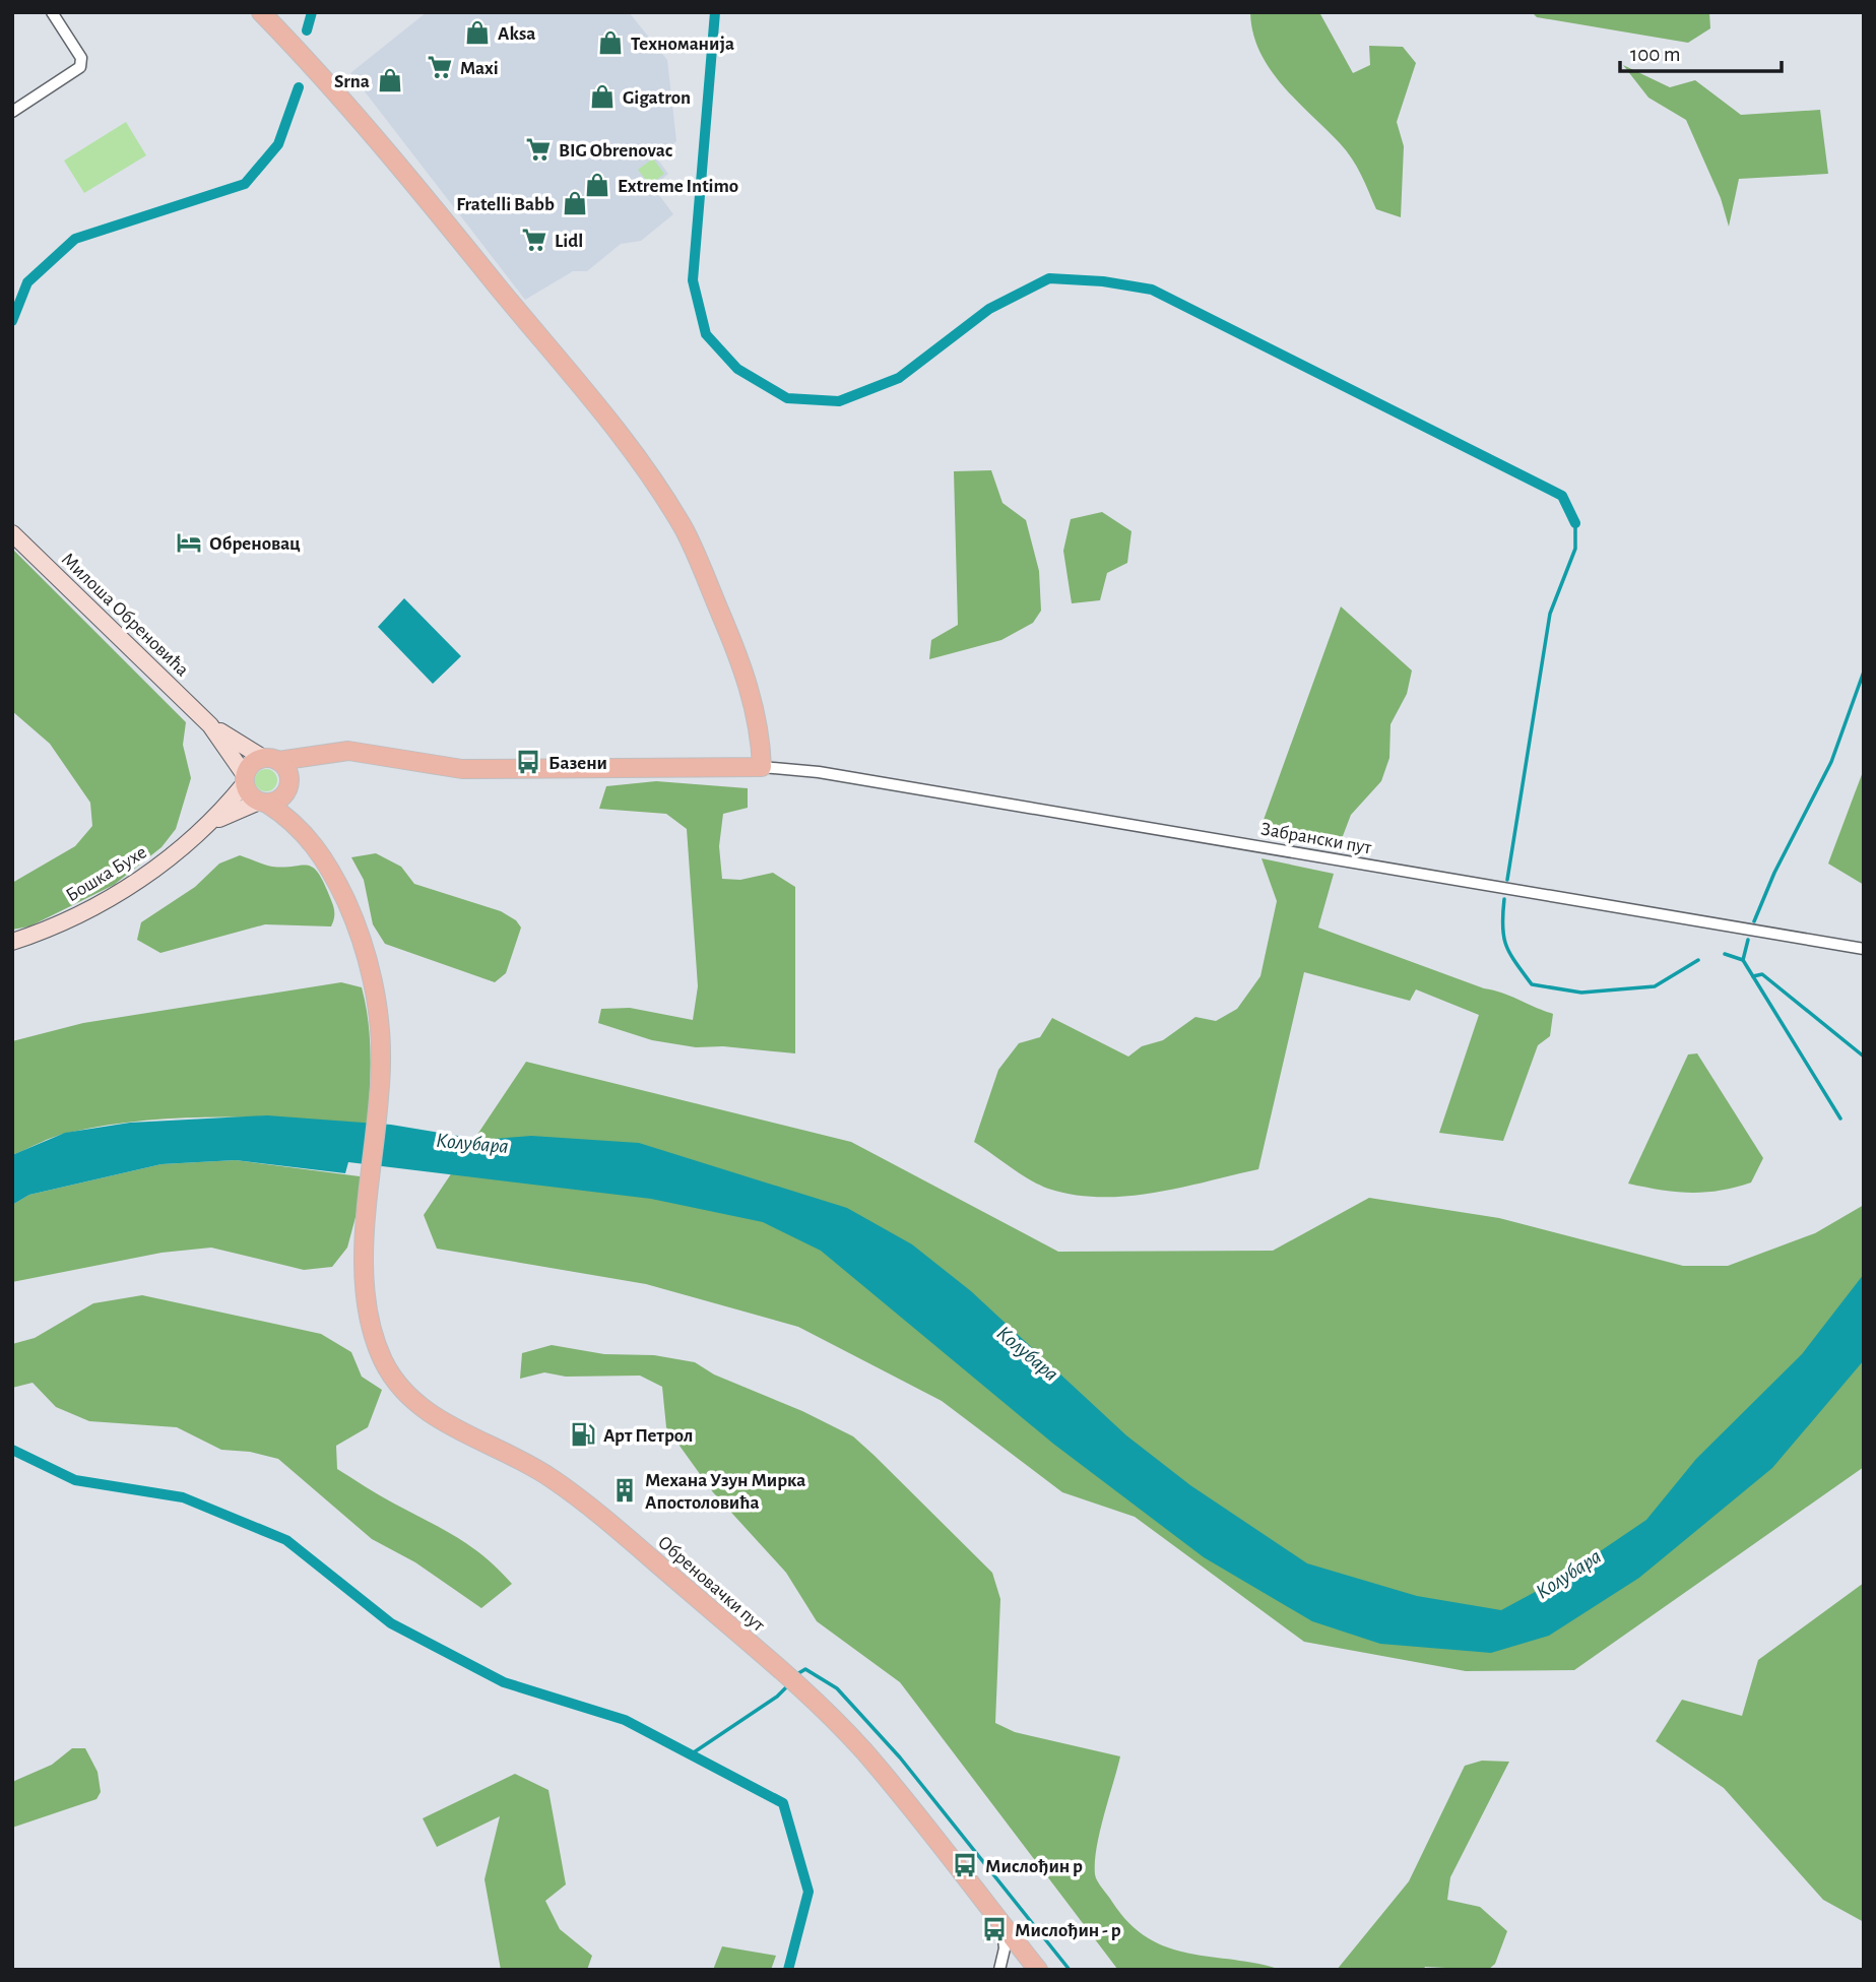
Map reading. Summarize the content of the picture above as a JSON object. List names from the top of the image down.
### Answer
{
  "streets": {
    "main road": ["Обреновачки пут"],
    "street": ["Милоша Обреновића", "Забрански пут", "Бошка Бухе"]
  },
  "crossings": [
    ["Милоша Обреновића", "Бошка Бухе"]
  ],
  "water": ["Колубара"],
  "places": {
    "shop": [
      "Aksa",
      "Техноманија",
      "Srna",
      "Gigatron",
      "Extreme Intimo",
      "Fratelli Babb"
    ],
    "supermarket": ["Maxi", "BIG Obrenovac", "Lidl"],
    "hotel": ["Обреновац"],
    "bus stop": ["Базени", "Мислођин р", "Мислођин - р"],
    "fuel station": ["Арт Петрол"],
    "building": ["Механа Узун Мирка Апостоловића"]
  },
  "scale_bar": "100 m"
}
